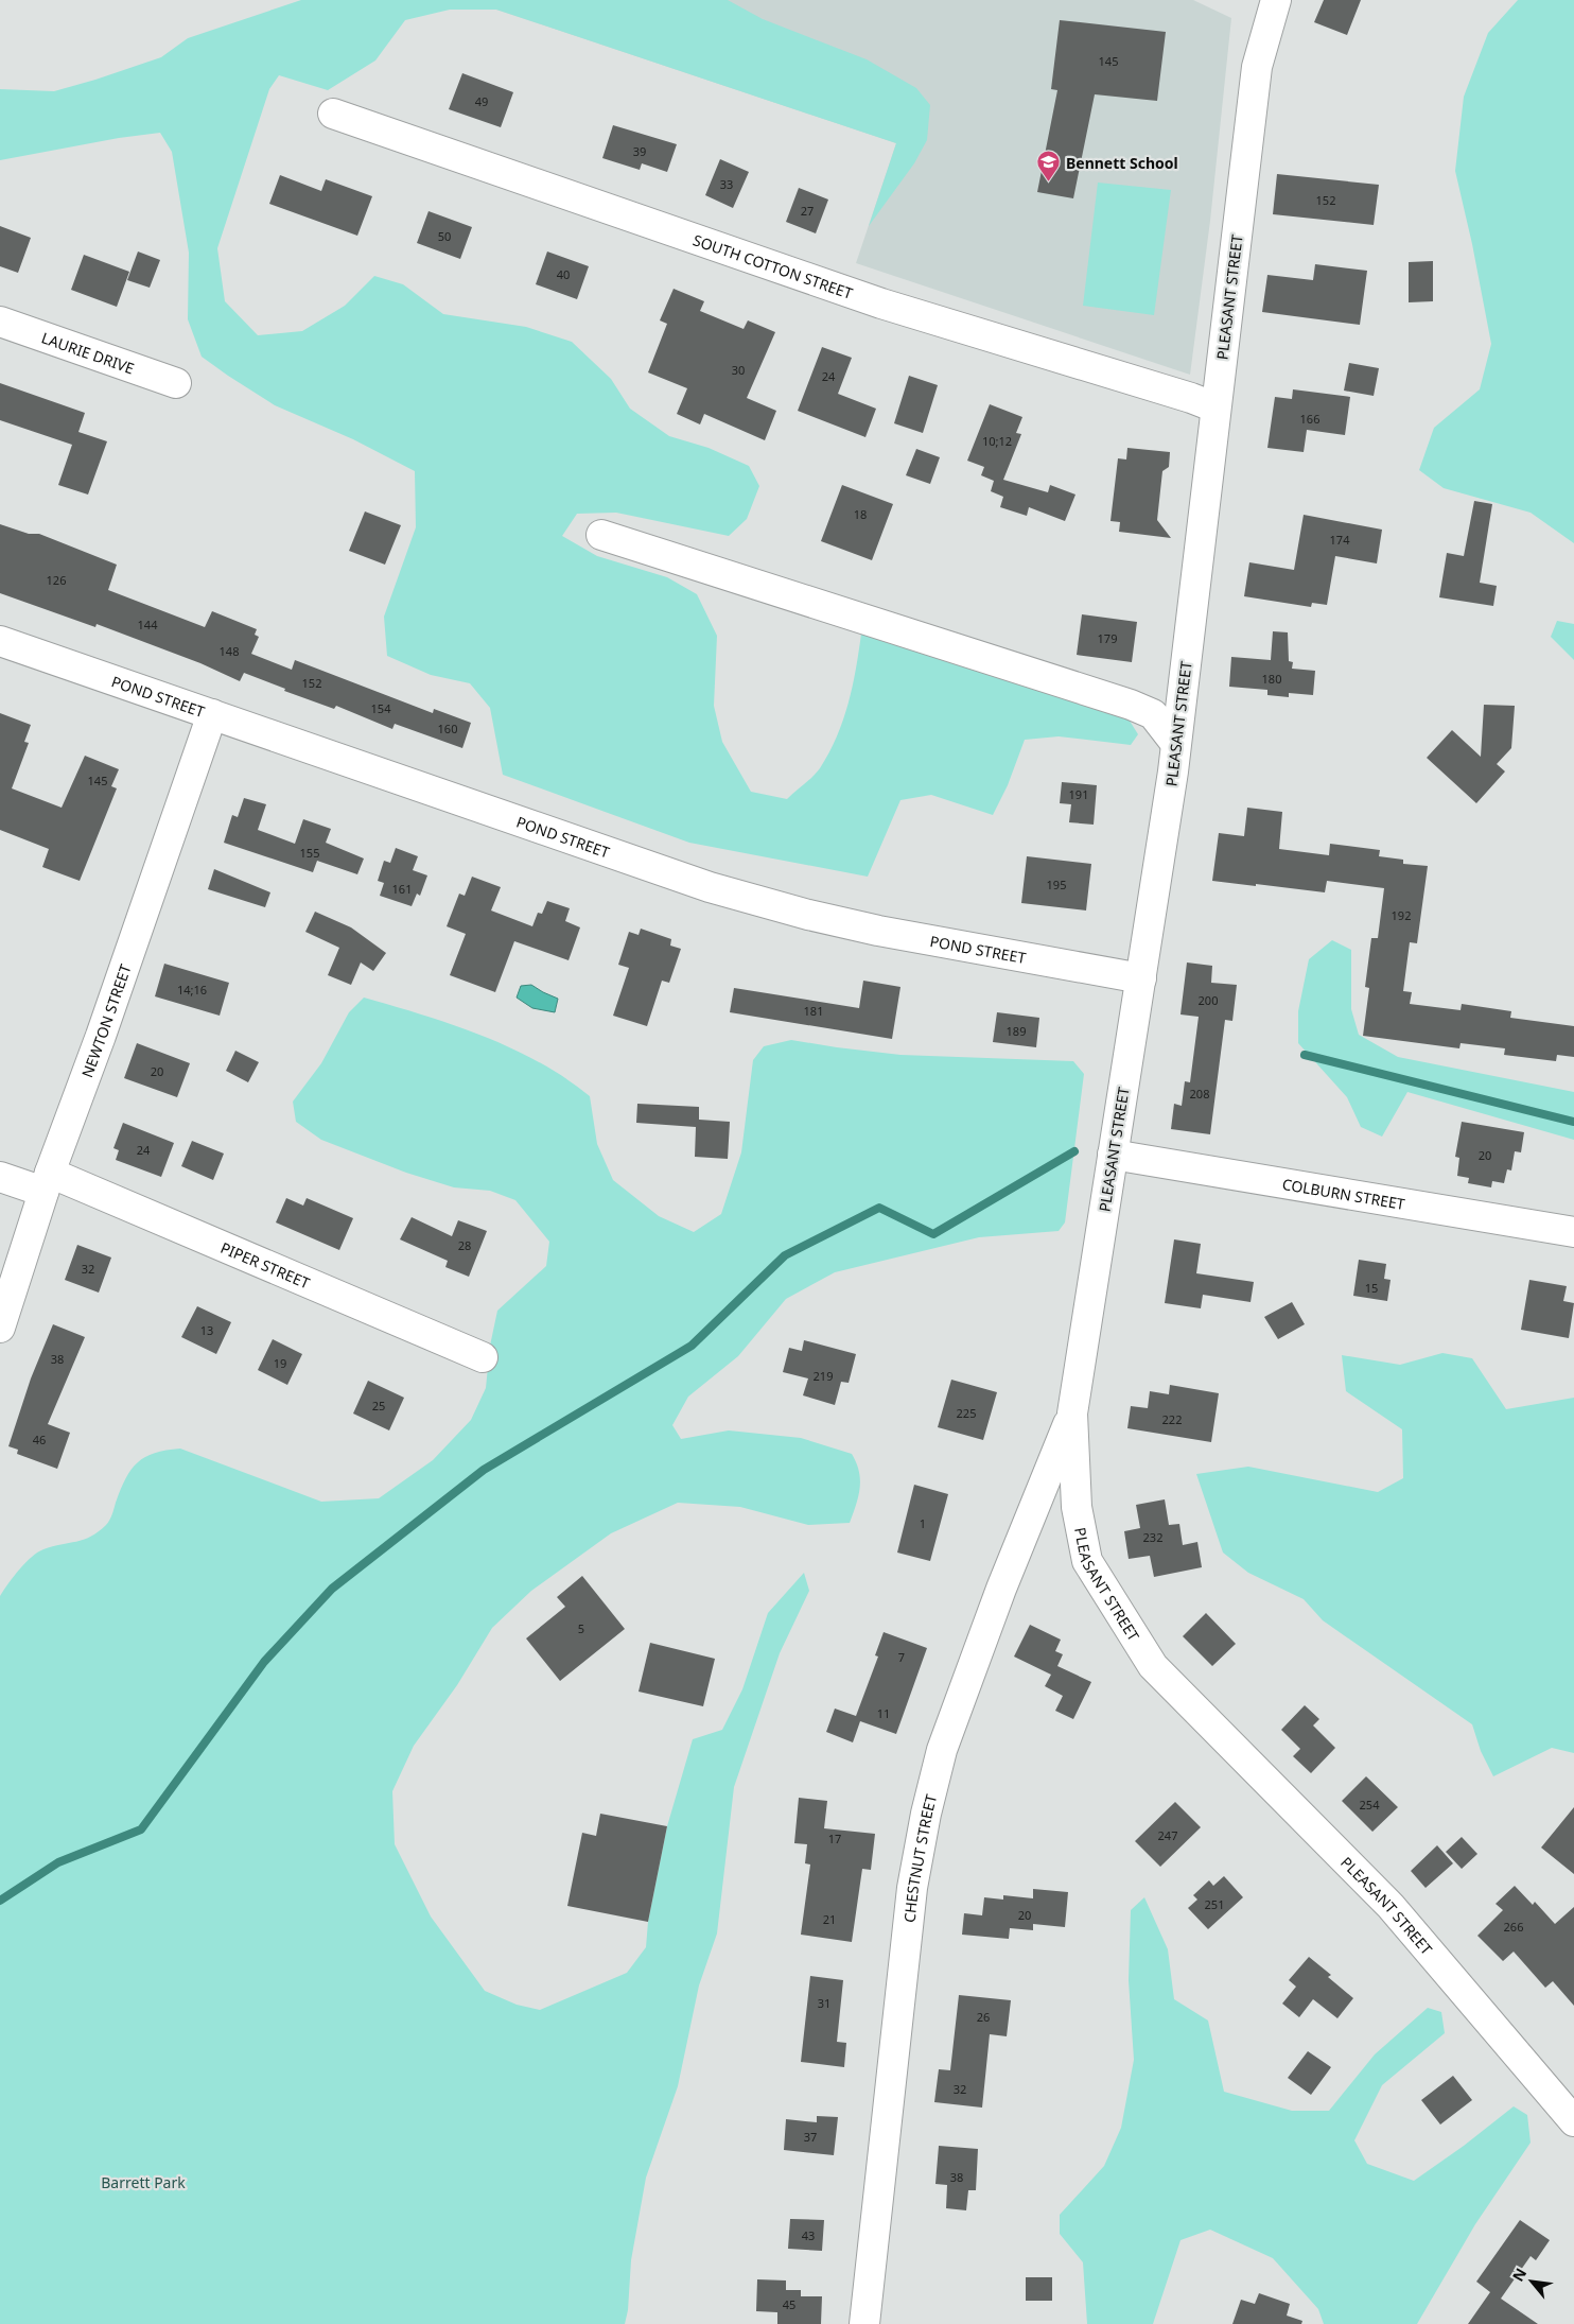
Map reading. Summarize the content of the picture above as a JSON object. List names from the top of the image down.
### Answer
{
  "streets": {
    "street": [
      "SOUTH COTTON STREET",
      "PLEASANT STREET",
      "LAURIE DRIVE",
      "POND STREET",
      "NEWTON STREET",
      "COLBURN STREET",
      "PIPER STREET",
      "CHESTNUT STREET"
    ]
  },
  "crossings": [
    ["SOUTH COTTON STREET", "PLEASANT STREET"],
    ["PLEASANT STREET", "POND STREET"],
    ["PLEASANT STREET", "COLBURN STREET"],
    ["PLEASANT STREET", "CHESTNUT STREET"],
    ["POND STREET", "NEWTON STREET"],
    ["NEWTON STREET", "PIPER STREET"]
  ],
  "parks": ["Barrett Park"],
  "places": {
    "school or university": ["Bennett School"]
  },
  "house_numbers": [
    "145",
    "49",
    "39",
    "33",
    "152",
    "27",
    "50",
    "40",
    "30",
    "24",
    "166",
    "10;12",
    "18",
    "174",
    "126",
    "144",
    "179",
    "148",
    "180",
    "152",
    "154",
    "160",
    "145",
    "191",
    "155",
    "195",
    "161",
    "192",
    "14;16",
    "200",
    "181",
    "189",
    "20",
    "208",
    "24",
    "20",
    "28",
    "32",
    "15",
    "13",
    "38",
    "19",
    "219",
    "25",
    "225",
    "222",
    "46",
    "1",
    "232",
    "5",
    "7",
    "11",
    "254",
    "247",
    "17",
    "251",
    "20",
    "21",
    "266",
    "31",
    "26",
    "32",
    "37",
    "38",
    "43",
    "45"
  ],
  "north": "top left"
}
